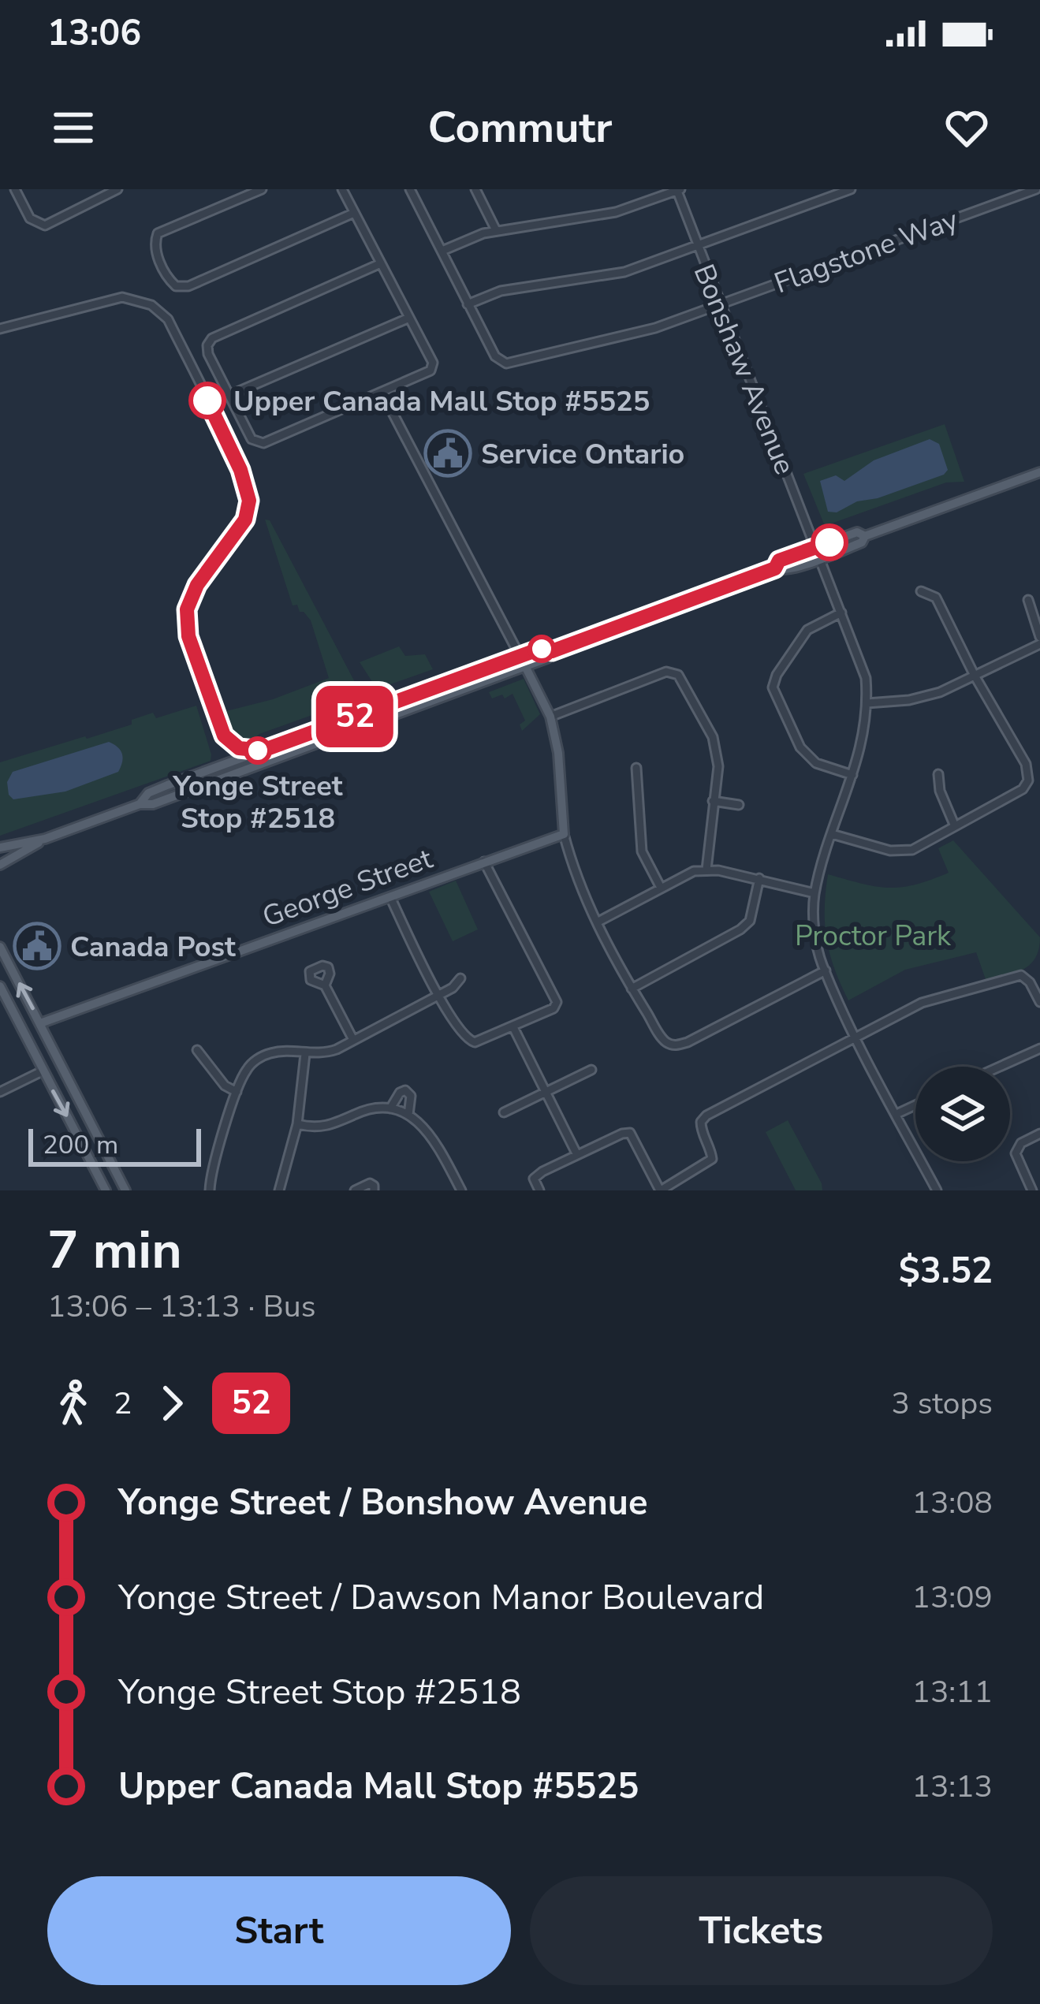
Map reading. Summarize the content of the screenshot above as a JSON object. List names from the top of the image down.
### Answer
{
  "streets": {
    "main road": ["George Street"],
    "street": ["Flagstone Way", "Bonshaw Avenue"]
  },
  "crossings": [
    ["Flagstone Way", "Bonshaw Avenue"]
  ],
  "parks": ["Proctor Park"],
  "places": {
    "other": ["Upper Canada Mall Stop #5525", "Yonge Street Stop #2518"],
    "public building": ["Service Ontario", "Canada Post"]
  },
  "lines": ["bus line 52"],
  "scale_bar": "200 m",
  "page": {
    "status": "13:06",
    "header": "Commutr",
    "on_map": "52",
    "scale": "200 m",
    "heading": ["7 min", "13:06 – 13:13 · Bus", "$3.52"],
    "legs": ["2", "52", "3 stops"],
    "list": [
      {
        "name": "Yonge Street / Bonshow Avenue",
        "value": "13:08"
      },
      {
        "name": "Yonge Street / Dawson Manor Boulevard",
        "value": "13:09"
      },
      {
        "name": "Yonge Street Stop #2518",
        "value": "13:11"
      },
      {
        "name": "Upper Canada Mall Stop #5525",
        "value": "13:13"
      }
    ],
    "buttons": ["Start", "Tickets"]
  }
}
